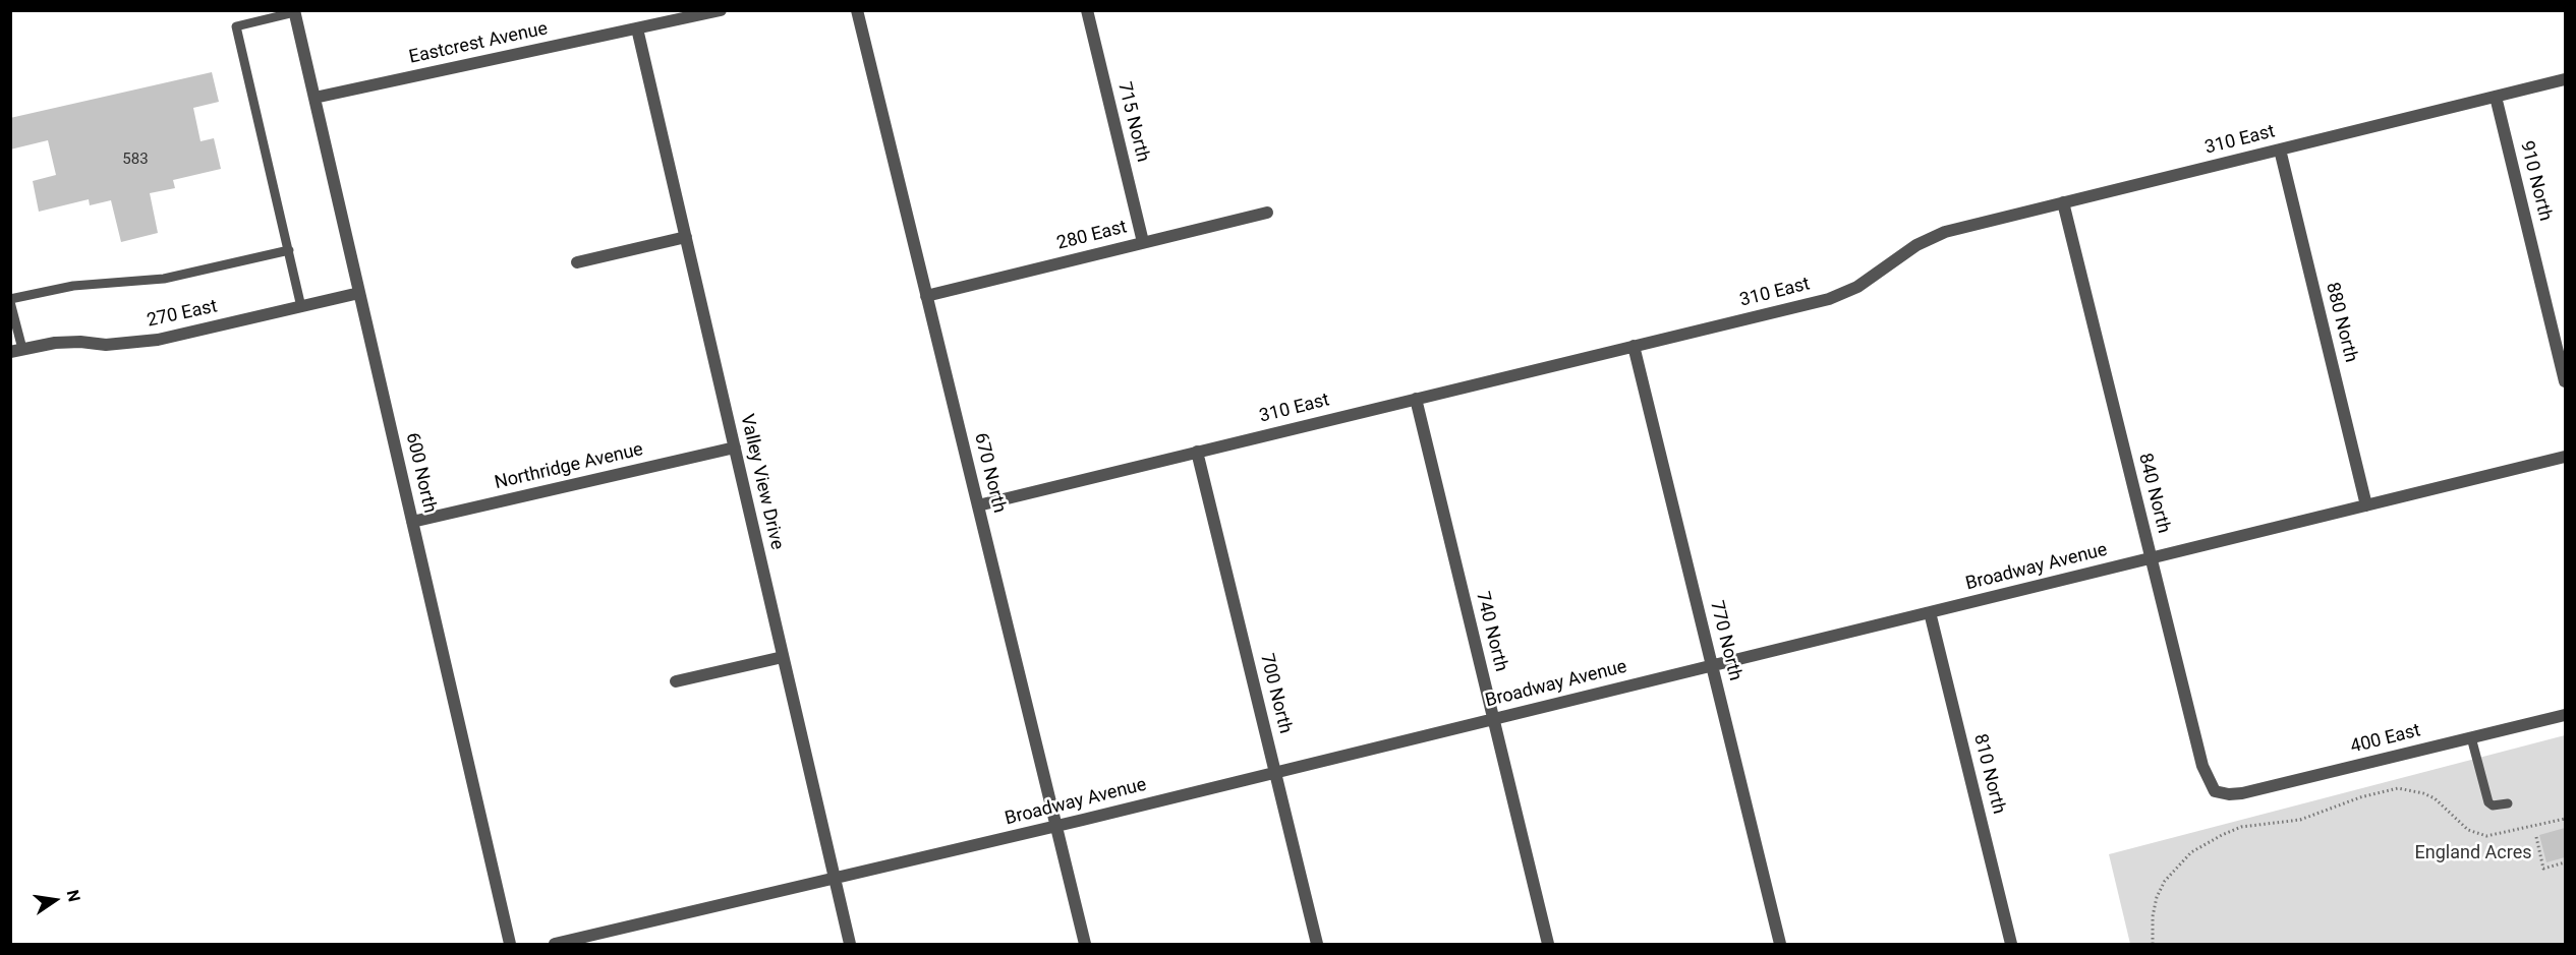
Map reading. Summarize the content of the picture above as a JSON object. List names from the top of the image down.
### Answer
{
  "streets": {
    "street": [
      "Eastcrest Avenue",
      "715 North",
      "310 East",
      "910 North",
      "280 East",
      "270 East",
      "880 North",
      "Northridge Avenue",
      "600 North",
      "670 North",
      "Valley View Drive",
      "840 North",
      "Broadway Avenue",
      "740 North",
      "770 North",
      "700 North",
      "400 East",
      "810 North"
    ]
  },
  "crossings": [
    ["Eastcrest Avenue", "600 North"],
    ["Eastcrest Avenue", "Valley View Drive"],
    ["715 North", "280 East"],
    ["310 East", "910 North"],
    ["310 East", "880 North"],
    ["310 East", "670 North"],
    ["310 East", "840 North"],
    ["310 East", "740 North"],
    ["310 East", "770 North"],
    ["310 East", "700 North"],
    ["280 East", "670 North"],
    ["270 East", "600 North"],
    ["880 North", "Broadway Avenue"],
    ["Northridge Avenue", "600 North"],
    ["Northridge Avenue", "Valley View Drive"],
    ["670 North", "Broadway Avenue"],
    ["Valley View Drive", "Broadway Avenue"],
    ["840 North", "Broadway Avenue"],
    ["840 North", "400 East"],
    ["Broadway Avenue", "740 North"],
    ["Broadway Avenue", "770 North"],
    ["Broadway Avenue", "700 North"],
    ["Broadway Avenue", "810 North"]
  ],
  "parks": ["England Acres"],
  "house_numbers": ["583"],
  "north": "right"
}
